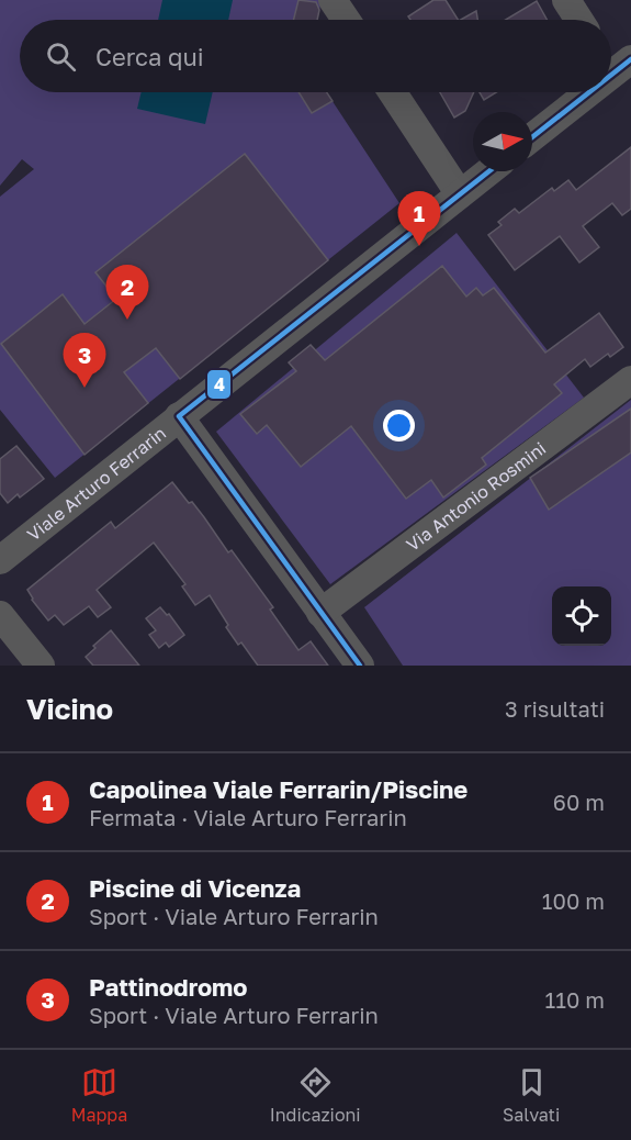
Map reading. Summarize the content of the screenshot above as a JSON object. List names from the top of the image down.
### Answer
{
  "streets": {
    "street": ["Viale Arturo Ferrarin", "Via Antonio Rosmini"]
  },
  "lines": ["transit line 4"],
  "north": "right",
  "page": {
    "search": "Cerca qui",
    "pins": ["1", "2", "3"],
    "heading": ["Vicino", "3 risultati"],
    "list": [
      {
        "mark": "1",
        "name": "Capolinea Viale Ferrarin/Piscine",
        "note": "Fermata · Viale Arturo Ferrarin",
        "value": "60 m"
      },
      {
        "mark": "2",
        "name": "Piscine di Vicenza",
        "note": "Sport · Viale Arturo Ferrarin",
        "value": "100 m"
      },
      {
        "mark": "3",
        "name": "Pattinodromo",
        "note": "Sport · Viale Arturo Ferrarin",
        "value": "110 m"
      }
    ],
    "nav": ["Mappa", "Indicazioni", "Salvati"]
  }
}
